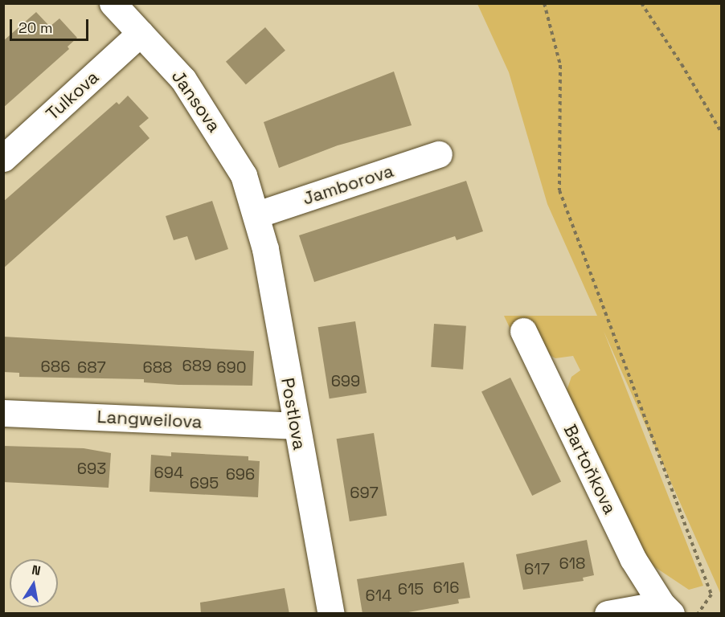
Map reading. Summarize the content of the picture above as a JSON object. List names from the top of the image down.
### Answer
{
  "streets": {
    "street": [
      "Tulkova",
      "Jansova",
      "Jamborova",
      "Postlova",
      "Langweilova",
      "Bartoňkova"
    ]
  },
  "crossings": [
    ["Tulkova", "Jansova"],
    ["Jansova", "Jamborova"],
    ["Jansova", "Postlova"],
    ["Jamborova", "Postlova"],
    ["Postlova", "Langweilova"]
  ],
  "house_numbers": [
    "689",
    "686",
    "687",
    "688",
    "690",
    "699",
    "693",
    "694",
    "696",
    "695",
    "697",
    "618",
    "617",
    "616",
    "615",
    "614"
  ],
  "scale_bar": "20 m",
  "north": "top"
}
